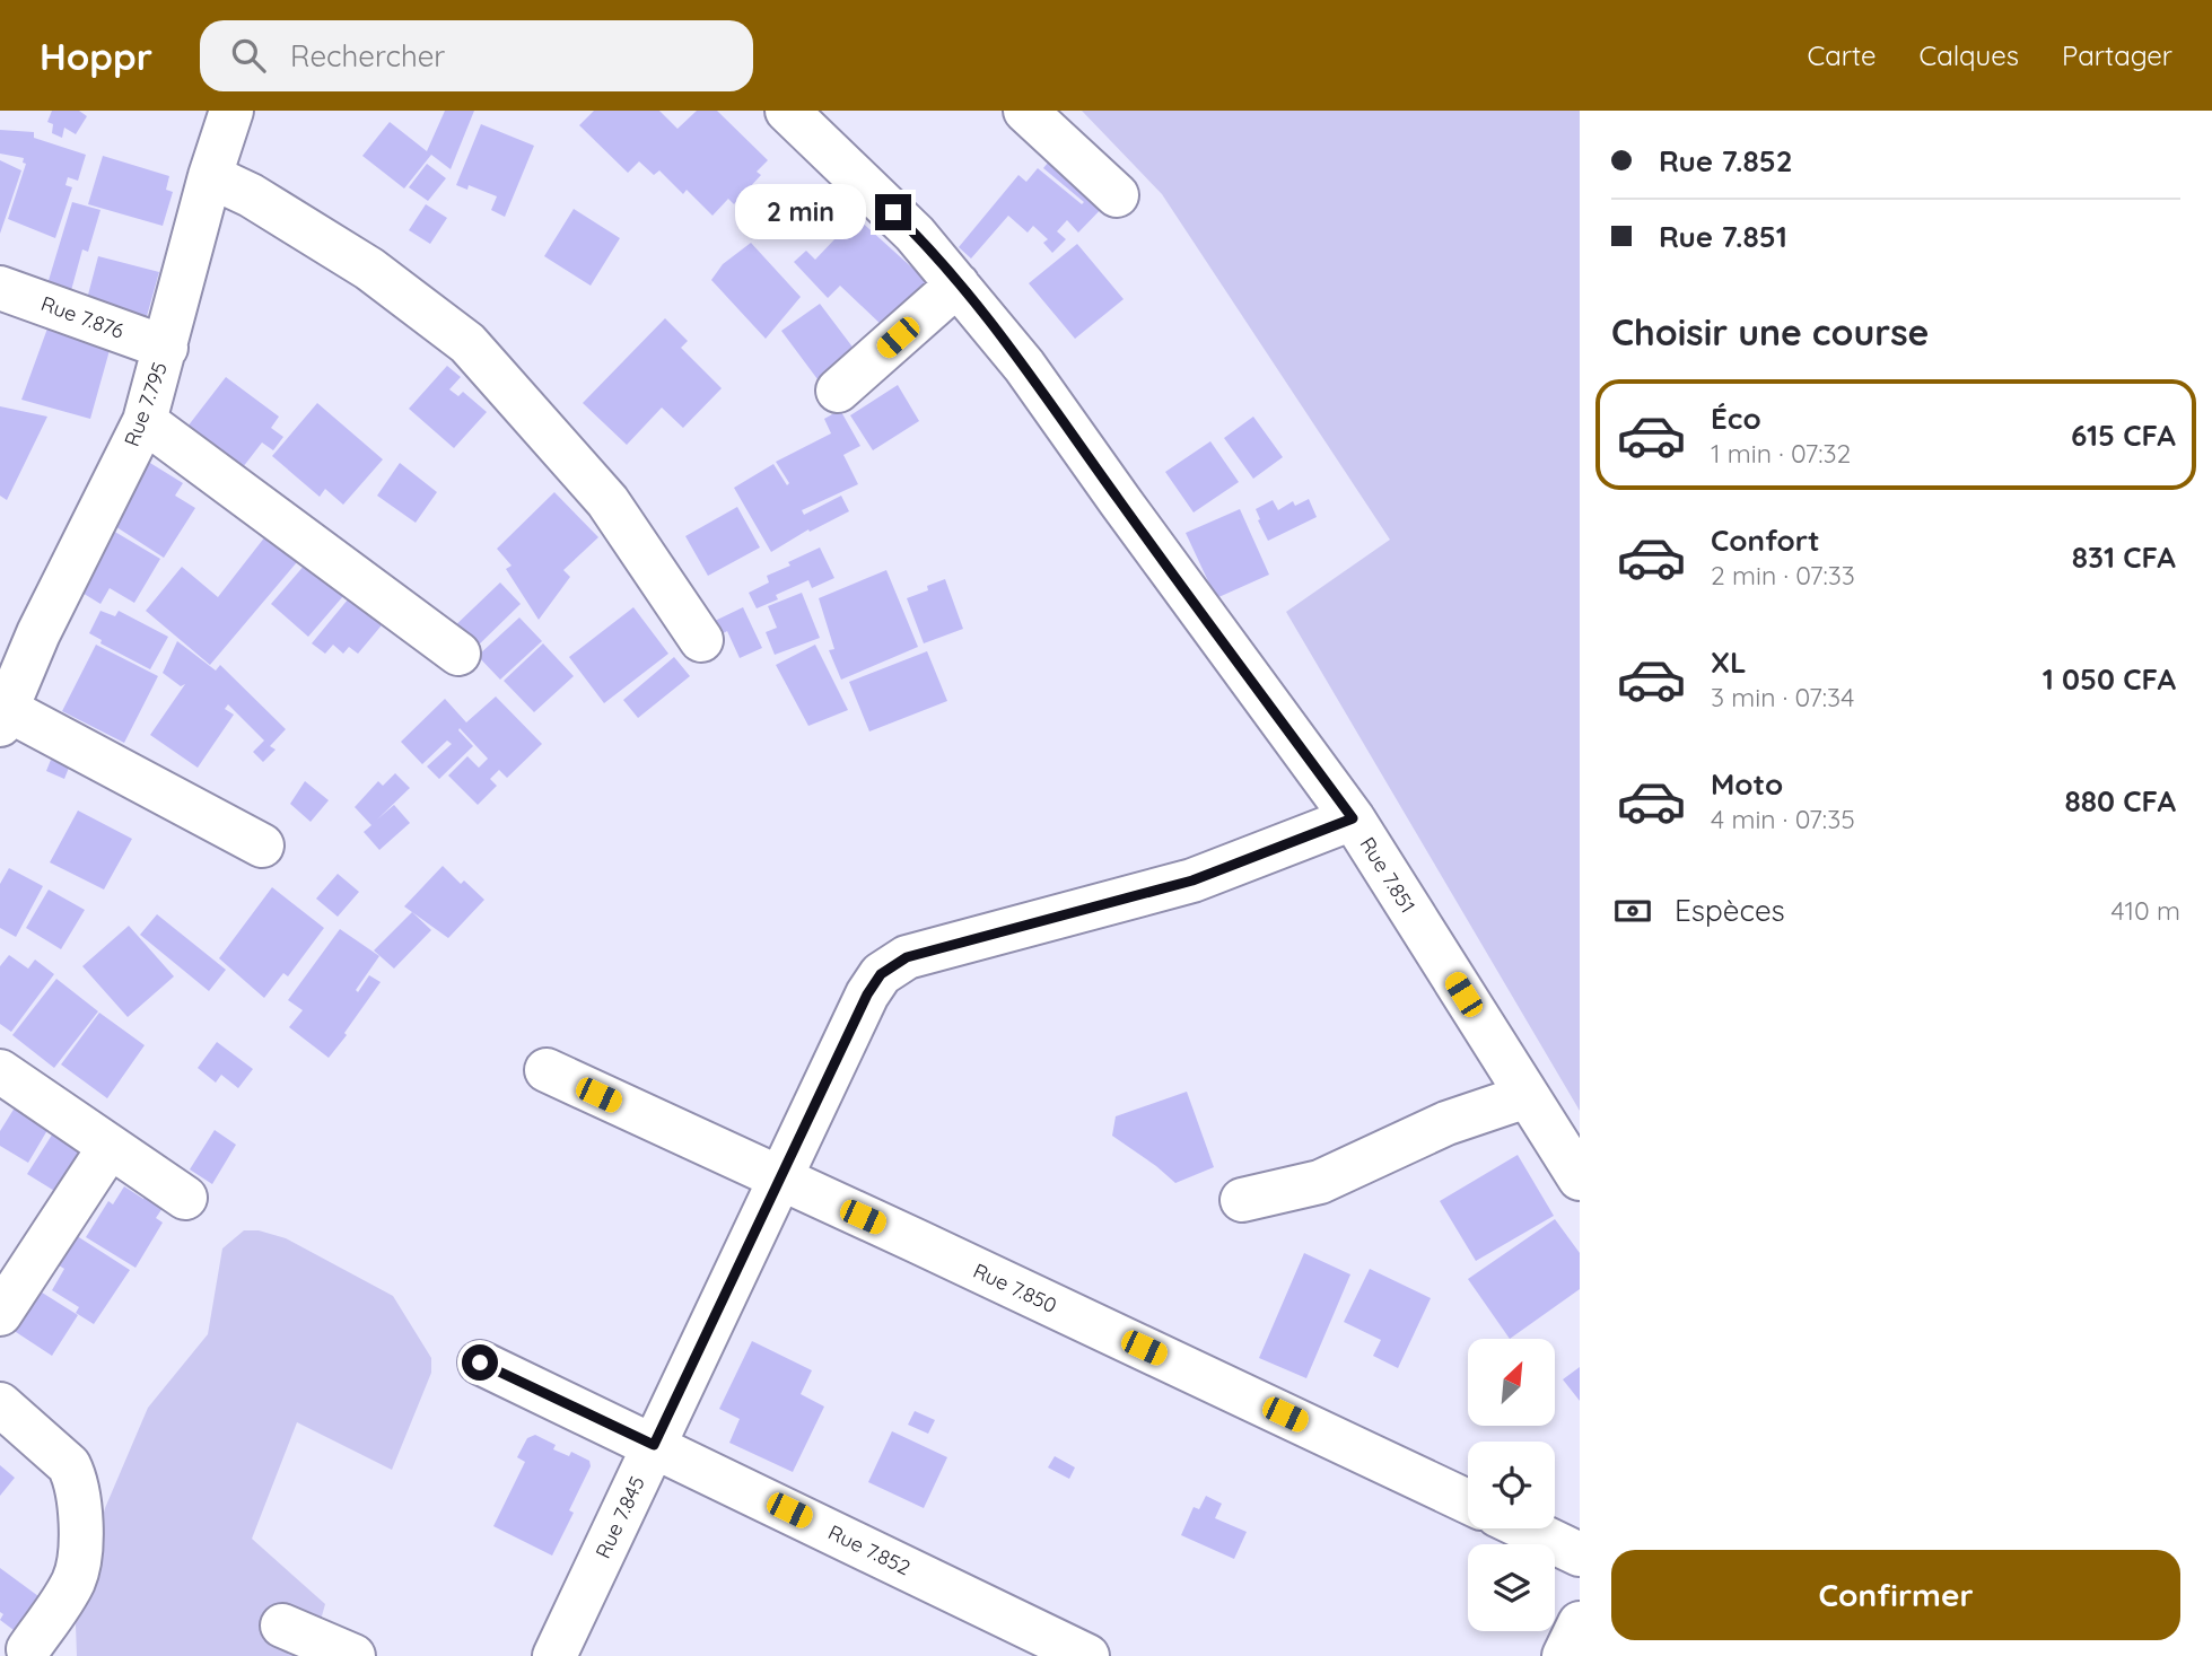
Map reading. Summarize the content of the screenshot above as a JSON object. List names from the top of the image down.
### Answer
{
  "streets": {
    "street": [
      "Rue 7.876",
      "Rue 7.795",
      "Rue 7.851",
      "Rue 7.850",
      "Rue 7.845",
      "Rue 7.852"
    ]
  },
  "crossings": [
    ["Rue 7.876", "Rue 7.795"],
    ["Rue 7.851", "Rue 7.845"],
    ["Rue 7.850", "Rue 7.845"],
    ["Rue 7.845", "Rue 7.852"]
  ],
  "north": "top right",
  "page": {
    "header": "Hoppr",
    "search": "Rechercher",
    "nav": ["Carte", "Calques", "Partager"],
    "banner": ["Rue 7.852", "Rue 7.851"],
    "bubble": "2 min",
    "heading": "Choisir une course",
    "list": [
      {
        "name": "Éco",
        "note": "1 min · 07:32",
        "value": "615 CFA"
      },
      {
        "name": "Confort",
        "note": "2 min · 07:33",
        "value": "831 CFA"
      },
      {
        "name": "XL",
        "note": "3 min · 07:34",
        "value": "1 050 CFA"
      },
      {
        "name": "Moto",
        "note": "4 min · 07:35",
        "value": "880 CFA"
      }
    ],
    "pay": ["Espèces", "410 m"],
    "buttons": "Confirmer"
  }
}
